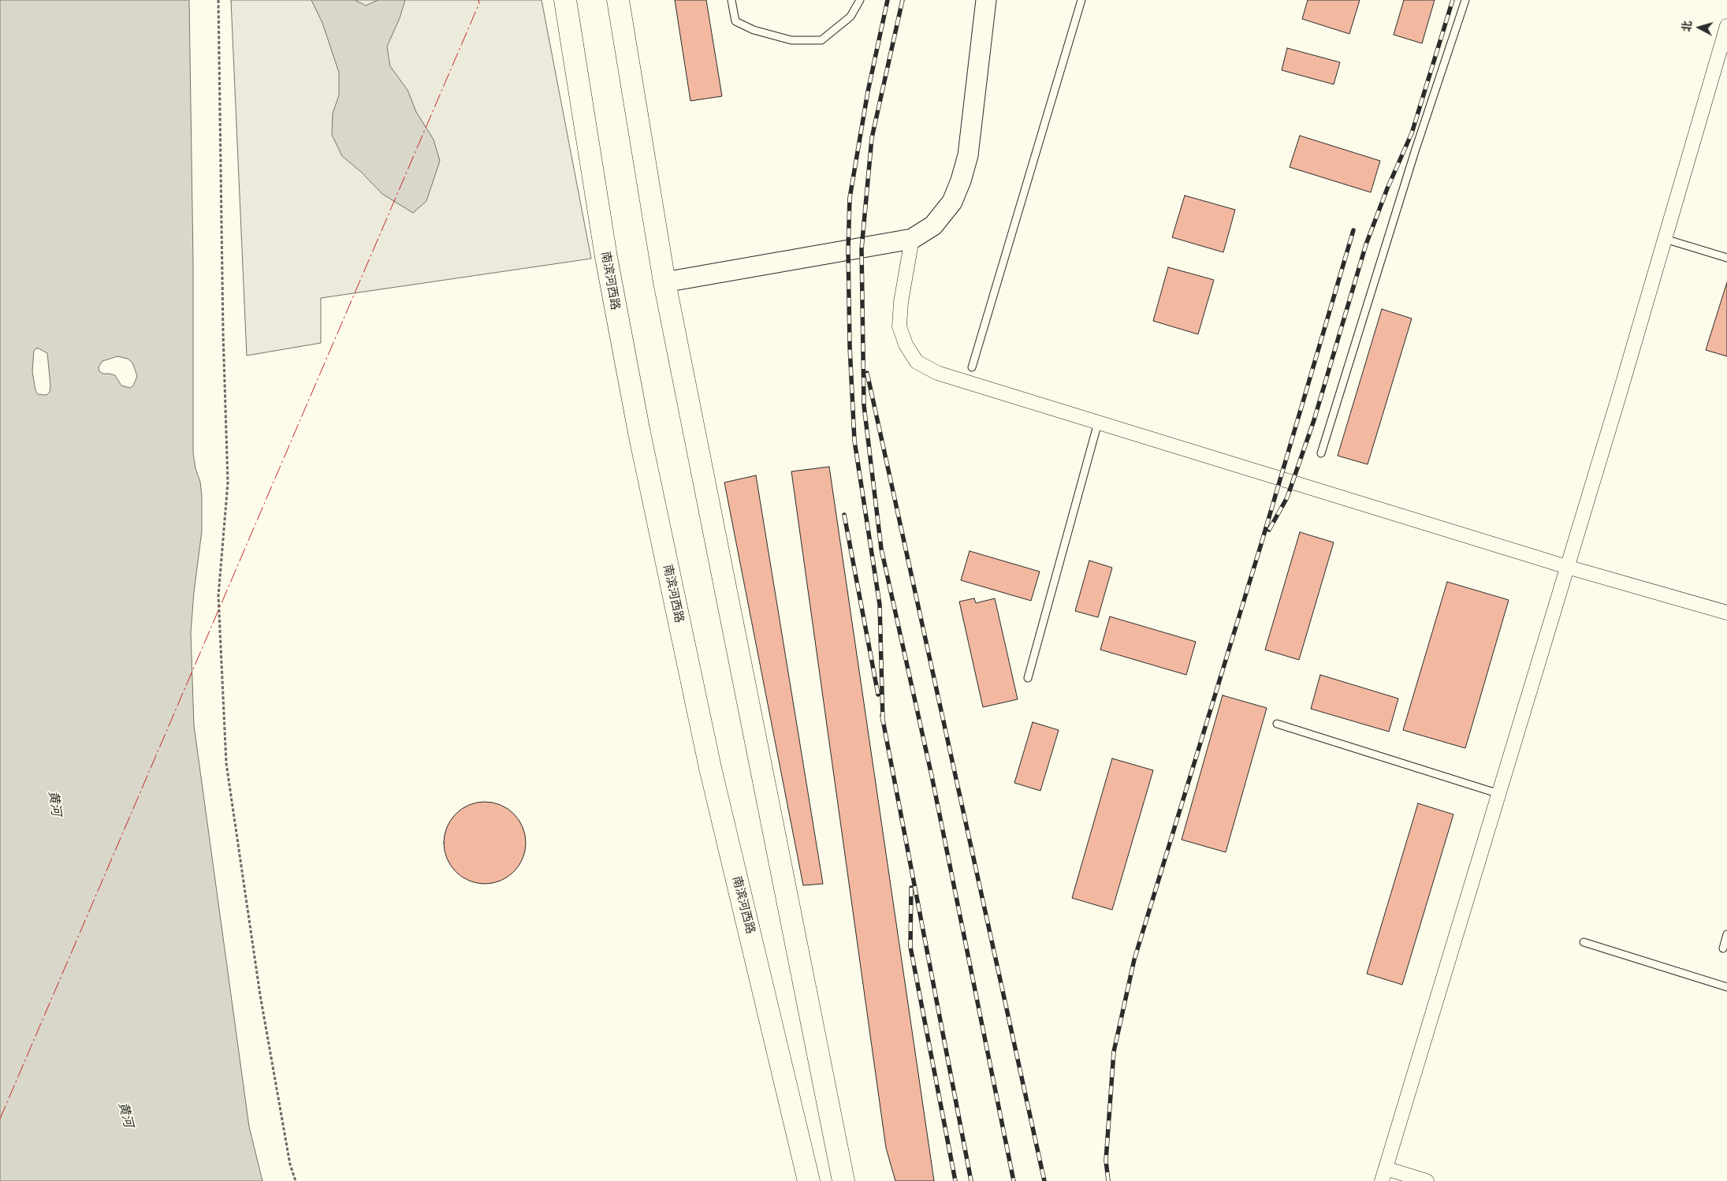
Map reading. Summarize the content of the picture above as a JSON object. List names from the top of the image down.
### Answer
{
  "streets": {
    "highway": ["南滨河西路"]
  },
  "water": ["黄河"],
  "north": "left"
}
